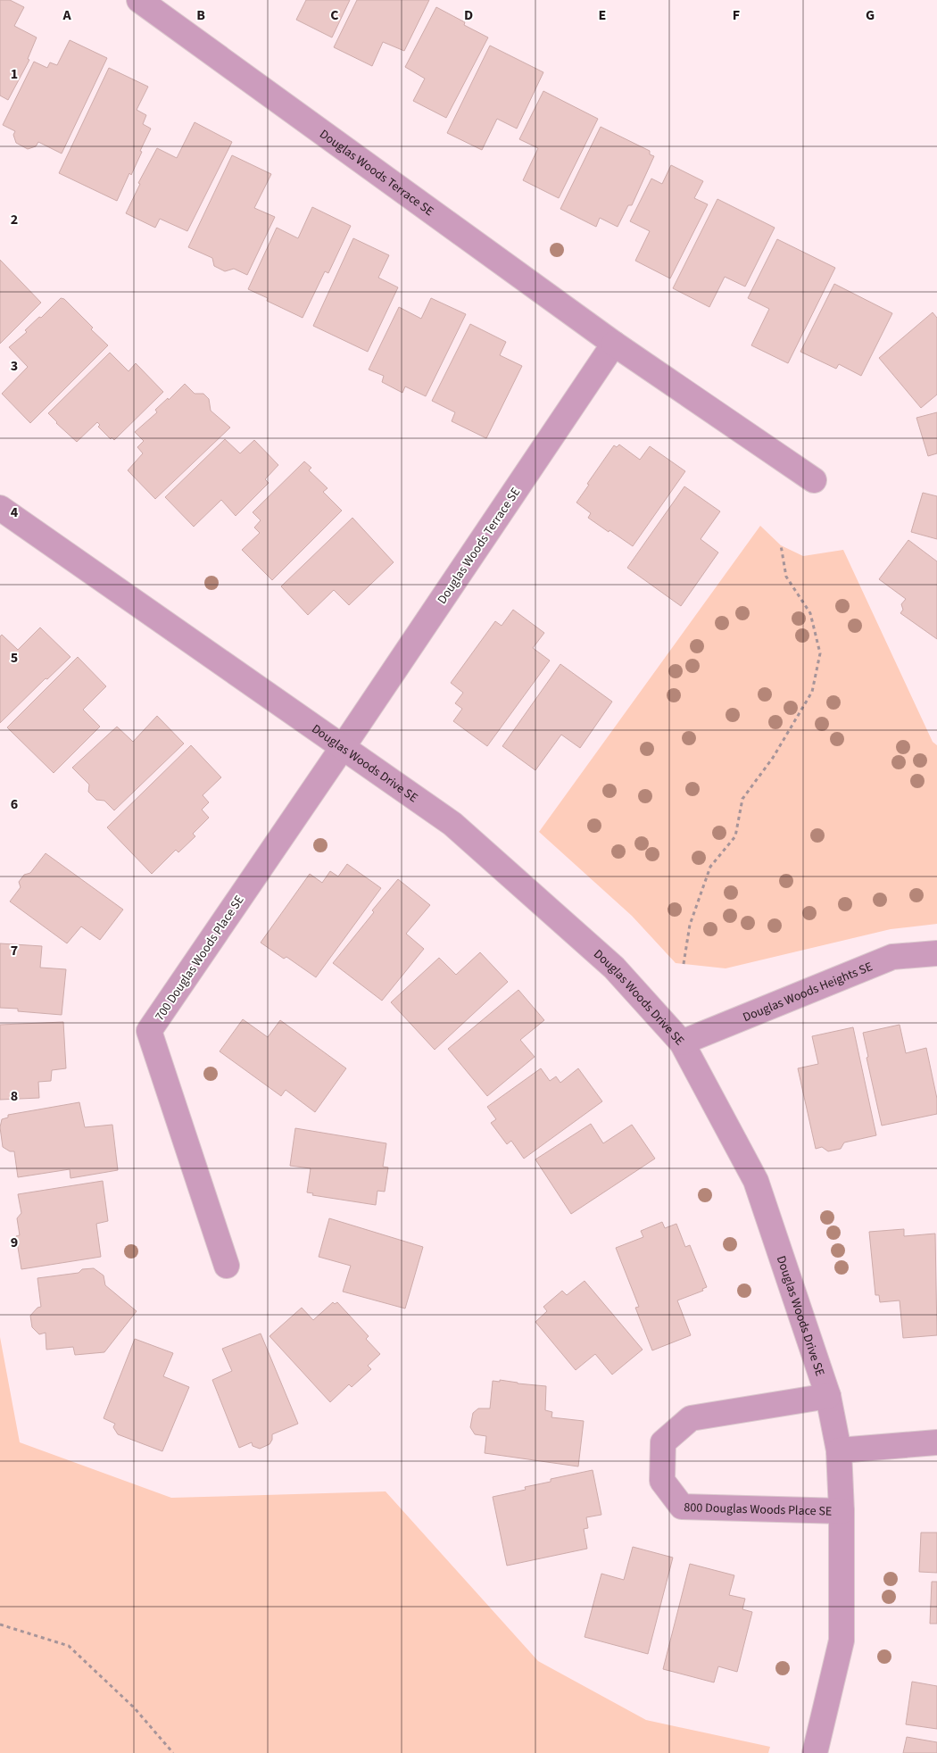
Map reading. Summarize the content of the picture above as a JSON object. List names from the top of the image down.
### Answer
{
  "streets": {
    "street": [
      "Douglas Woods Terrace SE",
      "Douglas Woods Drive SE",
      "700 Douglas Woods Place SE",
      "Douglas Woods Heights SE",
      "800 Douglas Woods Place SE"
    ]
  },
  "crossings": [
    ["Douglas Woods Terrace SE", "Douglas Woods Drive SE"],
    ["Douglas Woods Terrace SE", "700 Douglas Woods Place SE"],
    ["Douglas Woods Drive SE", "700 Douglas Woods Place SE"],
    ["Douglas Woods Drive SE", "Douglas Woods Heights SE"],
    ["Douglas Woods Drive SE", "800 Douglas Woods Place SE"]
  ],
  "grid": {
    "columns": [
      "A",
      "B",
      "C",
      "D",
      "E",
      "F",
      "G"
    ],
    "rows": [
      "1",
      "2",
      "3",
      "4",
      "5",
      "6",
      "7",
      "8",
      "9"
    ]
  }
}
